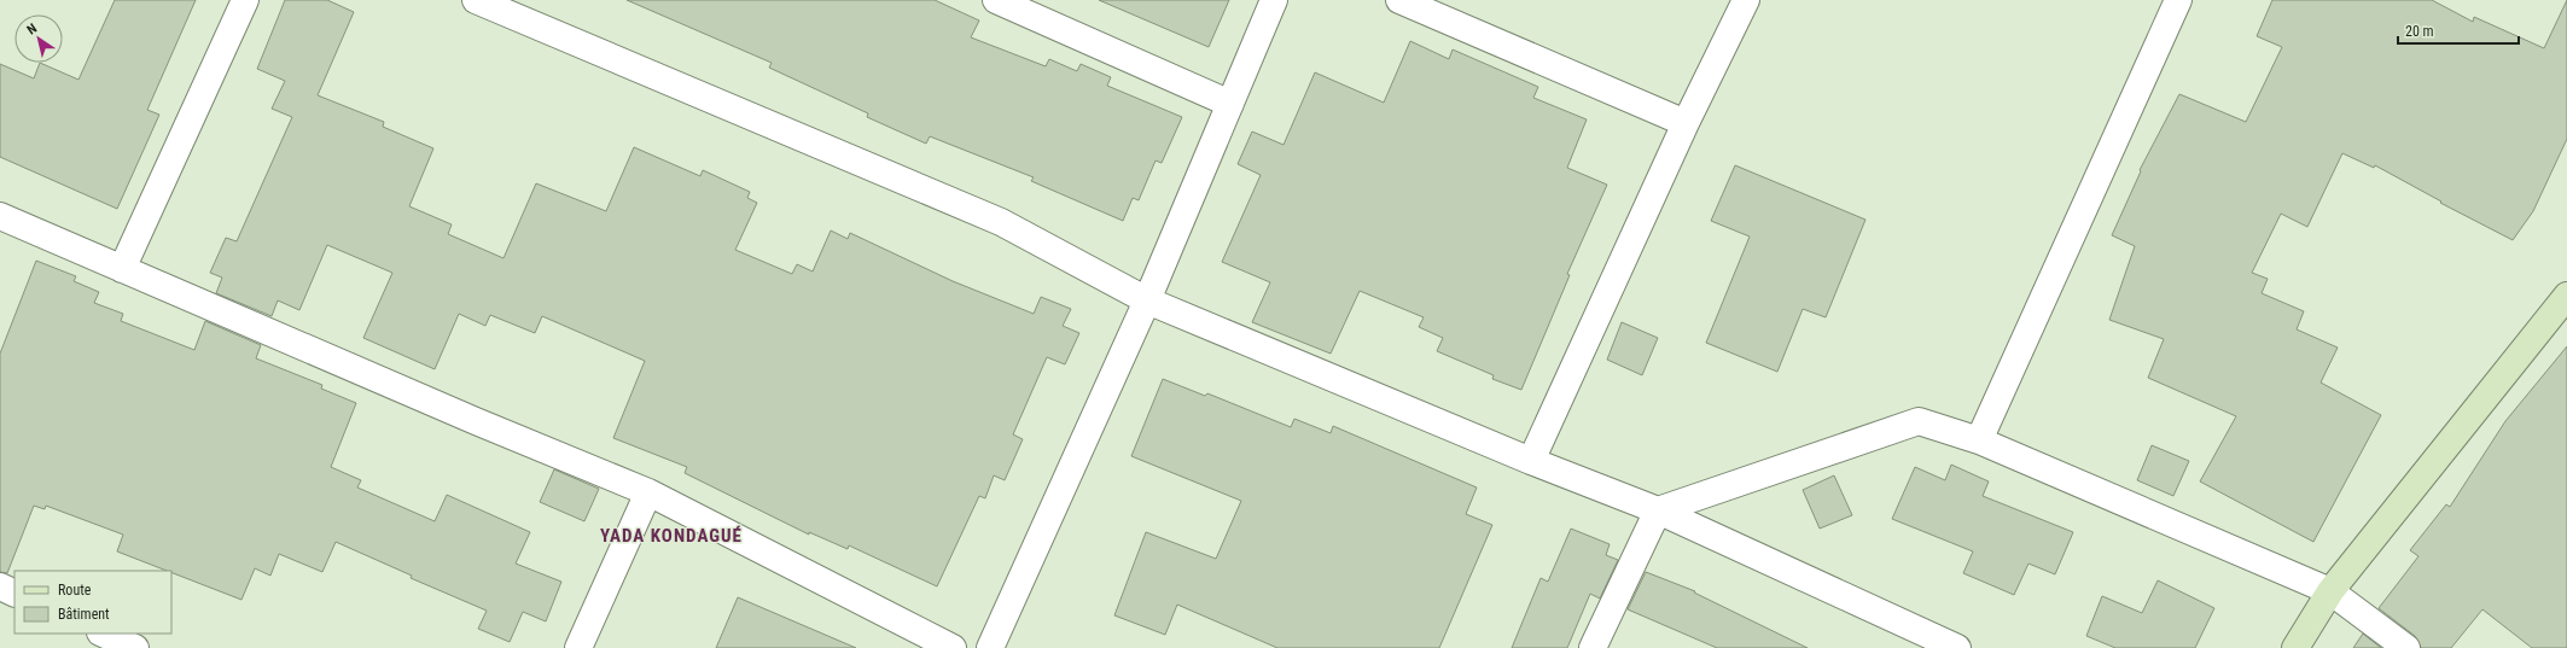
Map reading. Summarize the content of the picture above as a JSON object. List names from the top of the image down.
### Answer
{
  "districts": ["YADA KONDAGUÉ"],
  "legend": ["Route", "Bâtiment"],
  "scale_bar": "20 m",
  "north": "top left"
}
